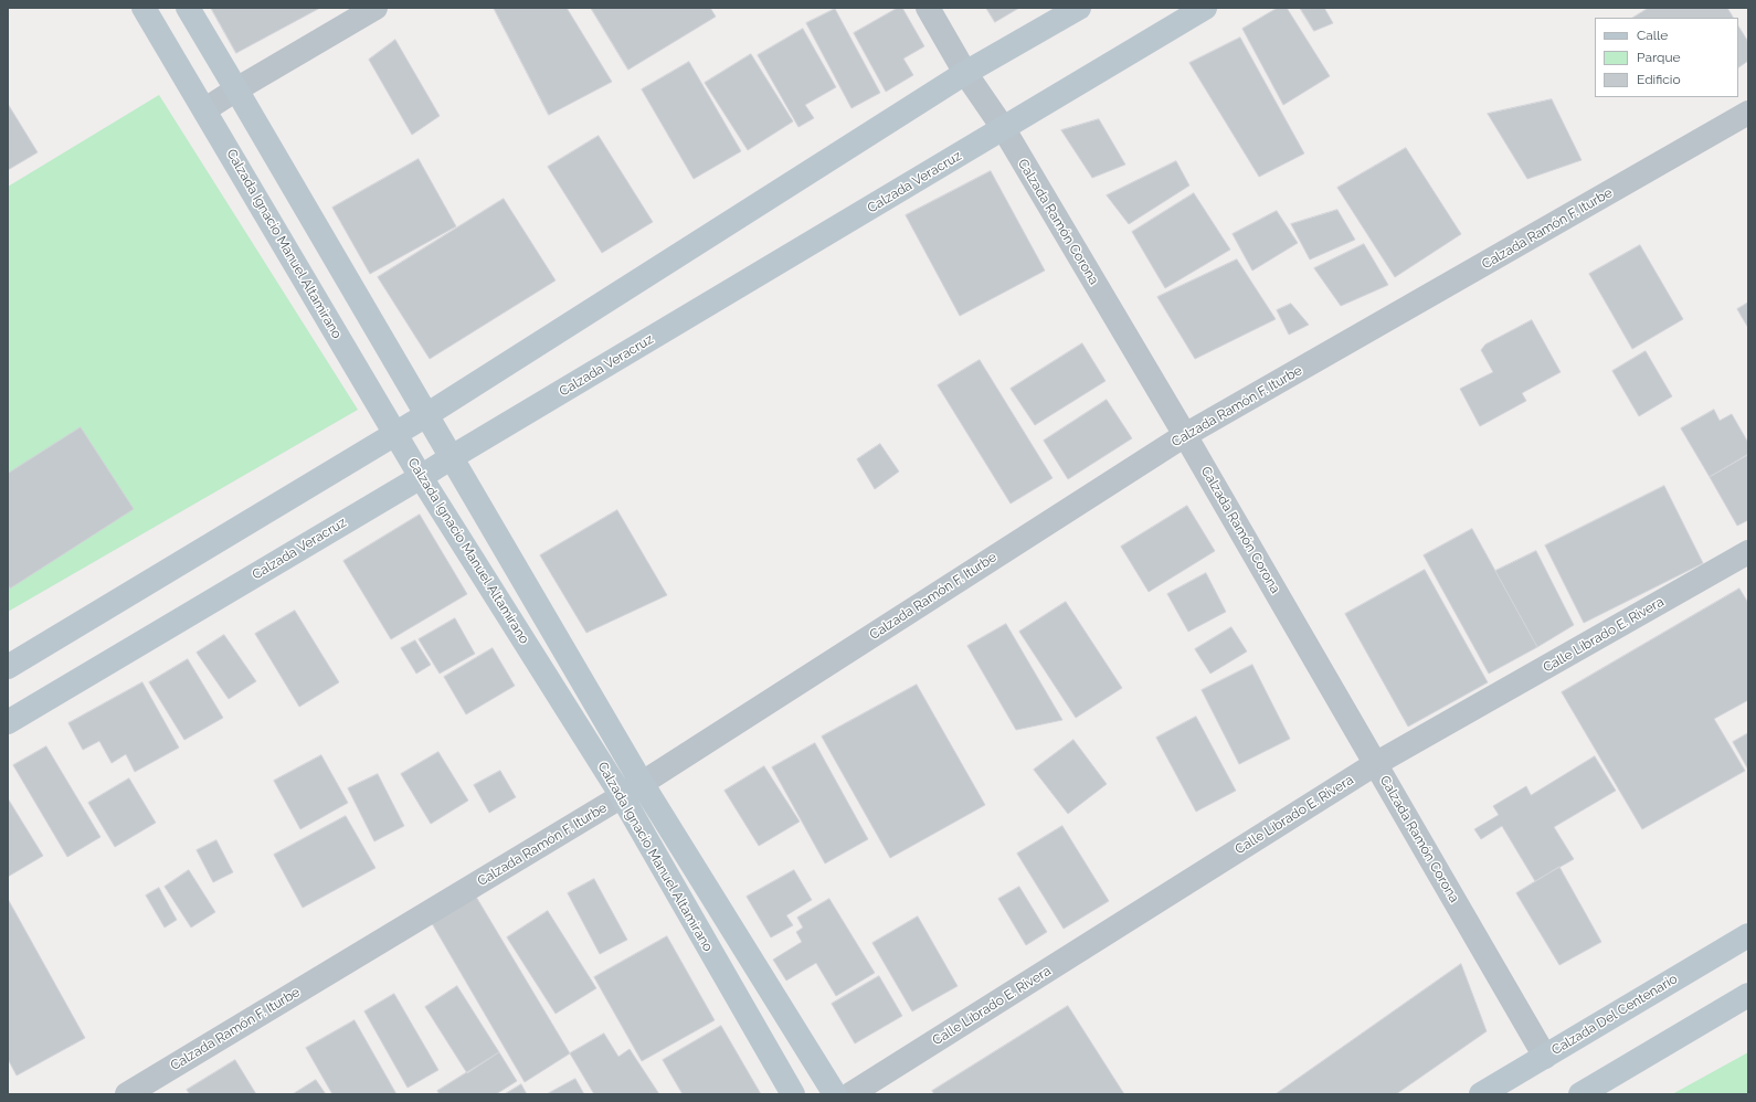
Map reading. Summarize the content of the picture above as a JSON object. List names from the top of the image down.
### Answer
{
  "streets": {
    "street": [
      "Calzada Veracruz",
      "Calzada Ramón Corona",
      "Calzada Ramón F. Iturbe",
      "Calzada Ignacio Manuel Altamirano",
      "Calle Librado E. Rivera",
      "Calzada Del Centenario"
    ]
  },
  "crossings": [
    ["Calzada Veracruz", "Calzada Ramón Corona"],
    ["Calzada Veracruz", "Calzada Ignacio Manuel Altamirano"],
    ["Calzada Ramón Corona", "Calzada Ramón F. Iturbe"],
    ["Calzada Ramón Corona", "Calle Librado E. Rivera"],
    ["Calzada Ramón Corona", "Calzada Del Centenario"],
    ["Calzada Ramón F. Iturbe", "Calzada Ignacio Manuel Altamirano"]
  ],
  "legend": ["Calle", "Parque", "Edificio"]
}
